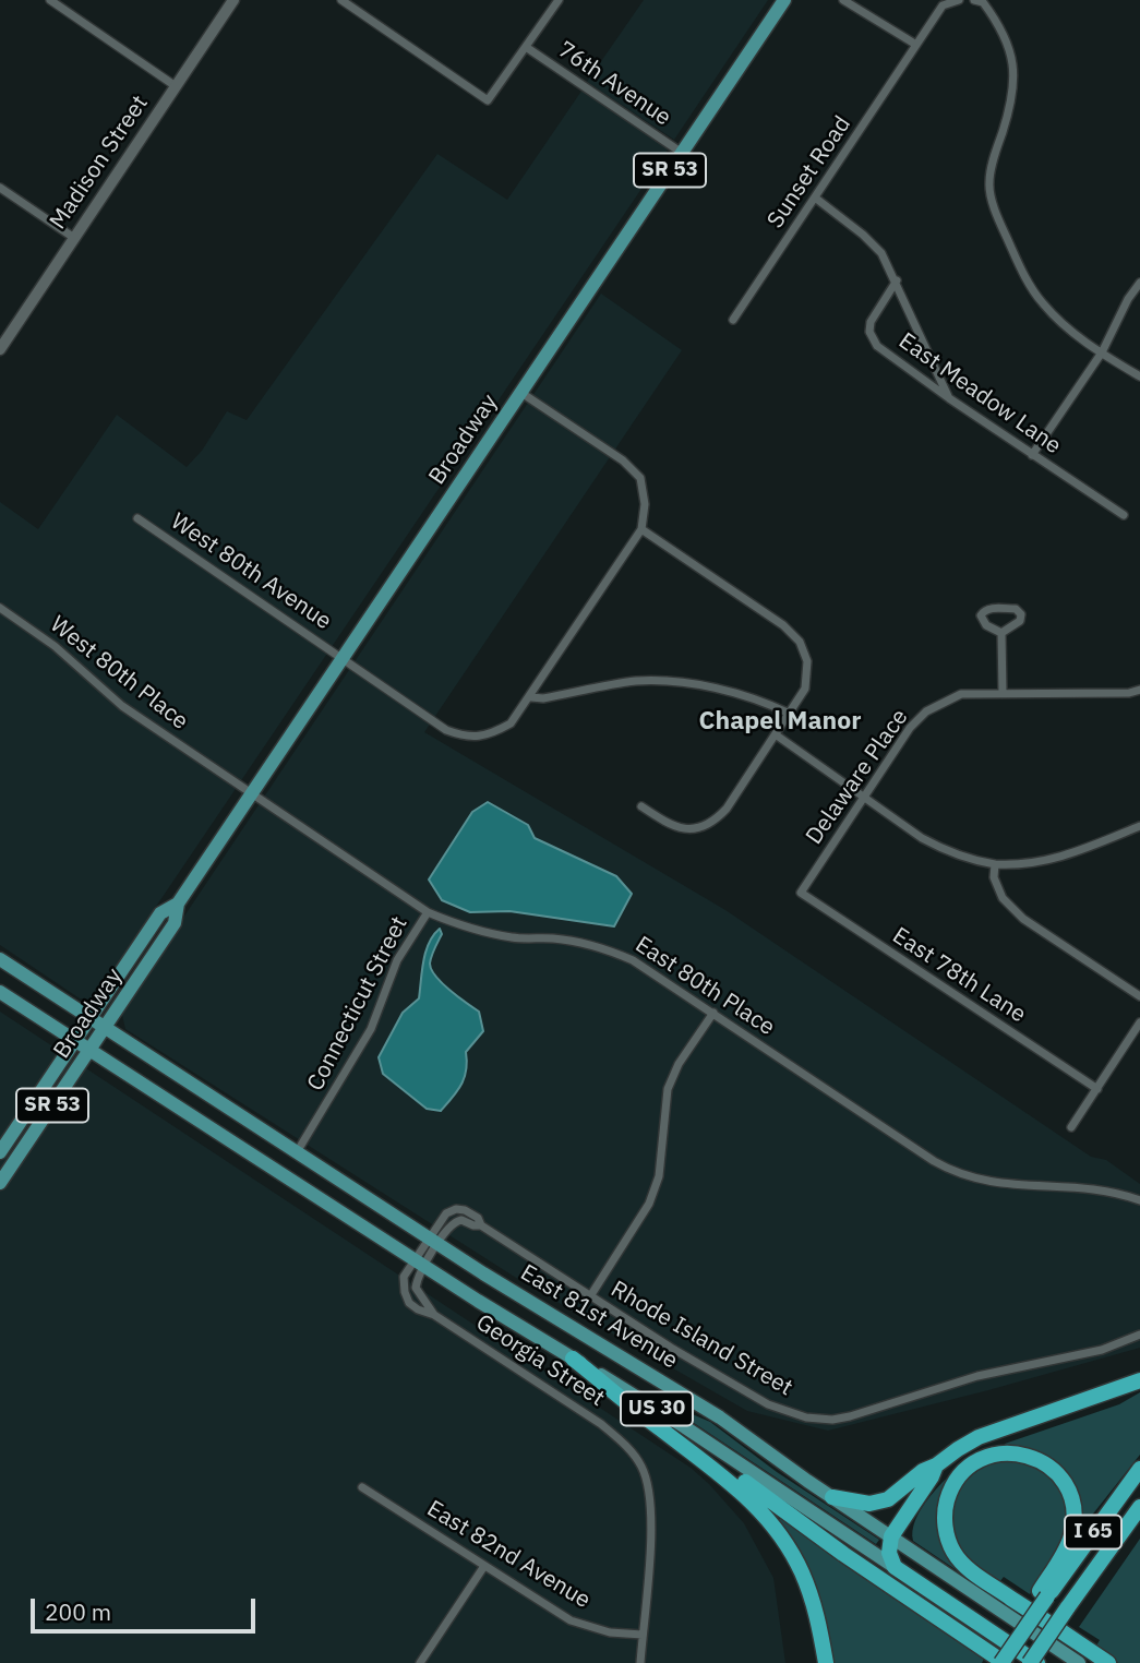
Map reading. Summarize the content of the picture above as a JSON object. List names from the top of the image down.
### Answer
{
  "streets": {
    "highway": ["East 81st Avenue", "US 30", "I 65"],
    "main road": ["SR 53", "Broadway"],
    "street": [
      "76th Avenue",
      "Madison Street",
      "Sunset Road",
      "East Meadow Lane",
      "West 80th Avenue",
      "West 80th Place",
      "Delaware Place",
      "East 78th Lane",
      "East 80th Place",
      "Connecticut Street",
      "Rhode Island Street",
      "Georgia Street",
      "East 82nd Avenue"
    ]
  },
  "crossings": [
    ["76th Avenue", "Broadway"],
    ["Broadway", "West 80th Avenue"],
    ["Broadway", "West 80th Place"],
    ["Broadway", "East 80th Place"],
    ["Broadway", "East 81st Avenue"],
    ["Broadway", "US 30"],
    ["West 80th Place", "East 80th Place"],
    ["Delaware Place", "East 78th Lane"],
    ["East 80th Place", "Connecticut Street"],
    ["Connecticut Street", "East 81st Avenue"],
    ["East 81st Avenue", "Rhode Island Street"],
    ["East 81st Avenue", "Georgia Street"],
    ["East 81st Avenue", "US 30"],
    ["Rhode Island Street", "Georgia Street"],
    ["Georgia Street", "East 82nd Avenue"]
  ],
  "districts": ["Chapel Manor"],
  "scale_bar": "200 m"
}
